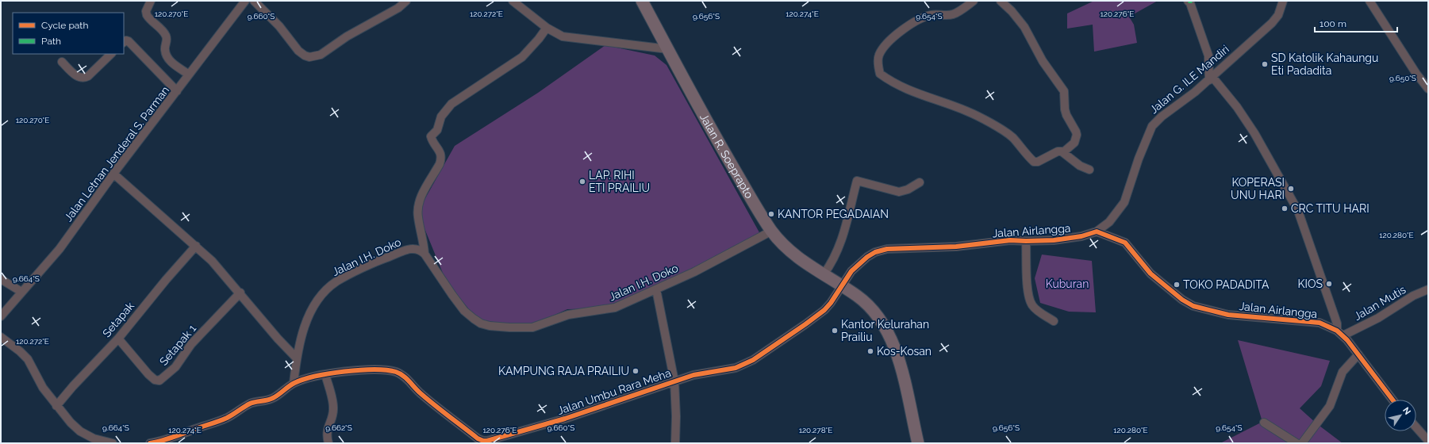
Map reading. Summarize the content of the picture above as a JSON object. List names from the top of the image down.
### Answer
{
  "streets": {
    "highway": ["Jalan R. Soeprapto"],
    "street": [
      "Jalan G. ILE Mandiri",
      "Jalan Letnan Jenderal S. Parman",
      "Jalan Airlangga",
      "Jalan I.H. Doko",
      "Jalan Mutis",
      "Setapak",
      "Setapak 1",
      "Jalan Umbu Rara Meha"
    ]
  },
  "crossings": [
    ["Jalan G. ILE Mandiri", "Jalan Airlangga"],
    ["Jalan R. Soeprapto", "Jalan Airlangga"],
    ["Jalan R. Soeprapto", "Jalan I.H. Doko"],
    ["Jalan R. Soeprapto", "Jalan Umbu Rara Meha"],
    ["Jalan Airlangga", "Jalan Mutis"],
    ["Jalan Airlangga", "Jalan Umbu Rara Meha"],
    ["Jalan I.H. Doko", "Jalan Umbu Rara Meha"],
    ["Setapak", "Setapak 1"]
  ],
  "parks": ["Kuburan"],
  "places": [
    "SD Katolik Kahaungu Eti Padadita",
    "LAP. RIHI ETI PRAILIU",
    "KOPERASI UNU HARI",
    "CRC TITU HARI",
    "KANTOR PEGADAIAN",
    "KIOS",
    "TOKO PADADITA",
    "Kantor Kelurahan Prailiu",
    "Kos-Kosan",
    "KAMPUNG RAJA PRAILIU"
  ],
  "legend": ["Cycle path", "Path"],
  "scale_bar": "100 m",
  "north": "top right",
  "coordinates": [
    "120.270°E",
    "120.272°E",
    "120.274°E",
    "120.276°E",
    "9.660°S",
    "9.656°S",
    "9.654°S",
    "9.650°S",
    "120.280°E",
    "9.664°S",
    "9.662°S",
    "120.278°E"
  ]
}
